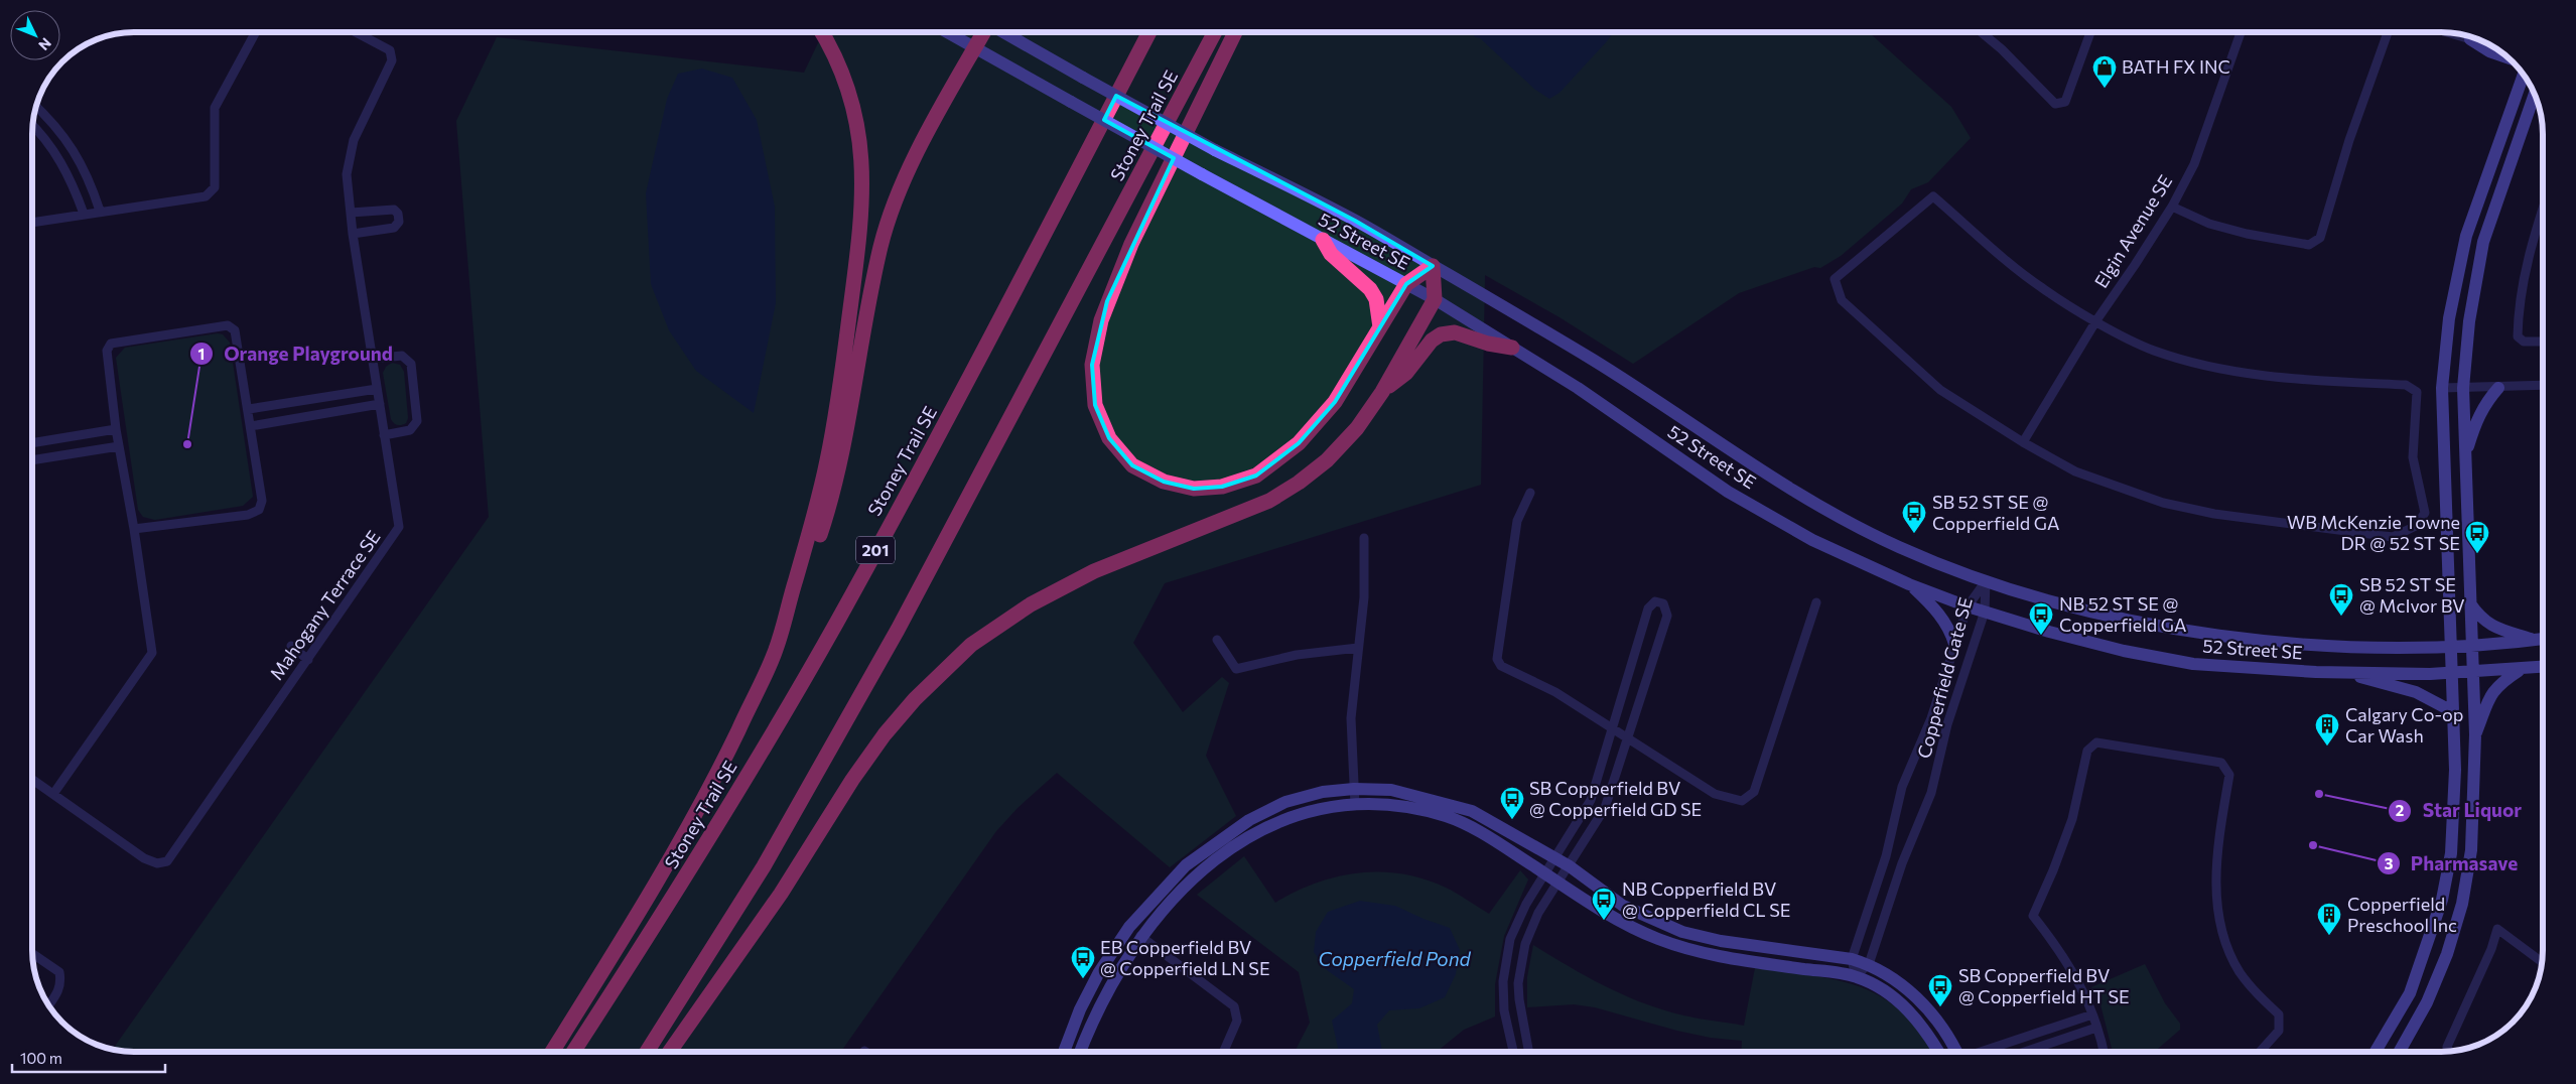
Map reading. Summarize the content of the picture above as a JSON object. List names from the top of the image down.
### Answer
{
  "streets": {
    "highway": ["Stoney Trail SE", "201"],
    "main road": ["52 Street SE"],
    "street": ["Elgin Avenue SE", "Mahogany Terrace SE", "Copperfield Gate SE"]
  },
  "crossings": [
    ["52 Street SE", "Copperfield Gate SE"]
  ],
  "water": ["Copperfield Pond"],
  "places": {
    "shop": ["BATH FX INC"],
    "other": ["Orange Playground", "Star Liquor", "Pharmasave"],
    "bus stop": [
      "SB 52 ST SE @ Copperfield GA",
      "WB McKenzie Towne DR @ 52 ST SE",
      "SB 52 ST SE @ McIvor BV",
      "NB 52 ST SE @ Copperfield GA",
      "SB Copperfield BV @ Copperfield GD SE",
      "NB Copperfield BV @ Copperfield CL SE",
      "EB Copperfield BV @ Copperfield LN SE",
      "SB Copperfield BV @ Copperfield HT SE"
    ],
    "building": ["Calgary Co-op Car Wash", "Copperfield Preschool Inc"]
  },
  "scale_bar": "100 m",
  "north": "bottom right"
}
